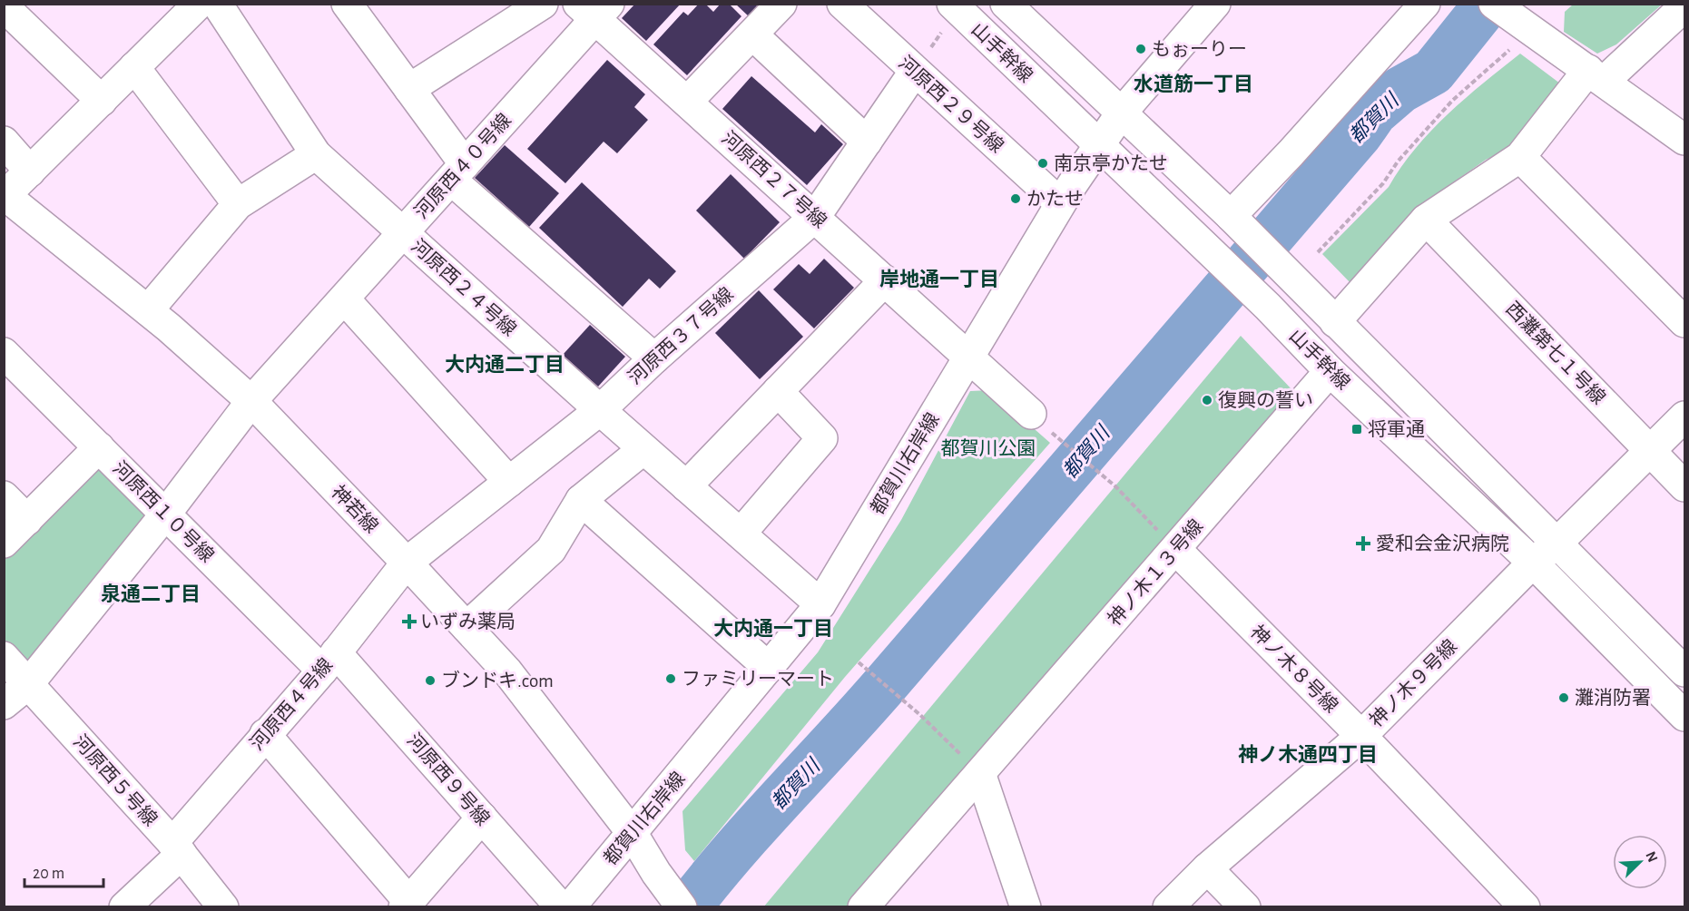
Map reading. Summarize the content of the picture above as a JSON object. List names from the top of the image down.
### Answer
{
  "streets": {
    "street": [
      "山手幹線",
      "河原西２９号線",
      "河原西４０号線",
      "河原西２７号線",
      "河原西２４号線",
      "河原西３７号線",
      "西灘第七１号線",
      "都賀川右岸線",
      "神若線",
      "河原西１０号線",
      "神ノ木１３号線",
      "神ノ木８号線",
      "神ノ木９号線",
      "河原西４号線",
      "河原西９号線",
      "河原西５号線"
    ]
  },
  "crossings": [
    ["山手幹線", "都賀川右岸線"],
    ["山手幹線", "神ノ木１３号線"],
    ["山手幹線", "神ノ木９号線"],
    ["河原西２９号線", "河原西３７号線"],
    ["河原西２９号線", "都賀川右岸線"],
    ["河原西４０号線", "河原西２７号線"],
    ["河原西４０号線", "河原西２４号線"],
    ["河原西４０号線", "神若線"],
    ["河原西４０号線", "河原西１０号線"],
    ["河原西４０号線", "河原西５号線"],
    ["河原西２７号線", "河原西３７号線"],
    ["河原西２７号線", "都賀川右岸線"],
    ["河原西２４号線", "河原西３７号線"],
    ["河原西２４号線", "都賀川右岸線"],
    ["河原西３７号線", "神若線"],
    ["河原西３７号線", "河原西４号線"],
    ["西灘第七１号線", "神ノ木９号線"],
    ["都賀川右岸線", "神若線"],
    ["神若線", "河原西４号線"],
    ["河原西１０号線", "河原西４号線"],
    ["河原西１０号線", "河原西９号線"],
    ["神ノ木１３号線", "神ノ木８号線"],
    ["神ノ木８号線", "神ノ木９号線"],
    ["河原西４号線", "河原西９号線"],
    ["河原西４号線", "河原西５号線"]
  ],
  "districts": [
    "水道筋一丁目",
    "岸地通一丁目",
    "大内通二丁目",
    "泉通二丁目",
    "大内通一丁目",
    "神ノ木通四丁目"
  ],
  "water": ["都賀川"],
  "parks": ["都賀川公園"],
  "places": {
    "other": [
      "もぉーりー",
      "南京亭かたせ",
      "かたせ",
      "復興の誓い",
      "ファミリーマート",
      "ブンドキ.com",
      "灘消防署"
    ],
    "transit": ["将軍通"],
    "health": ["愛和会金沢病院", "いずみ薬局"]
  },
  "scale_bar": "20 m",
  "north": "top right"
}
